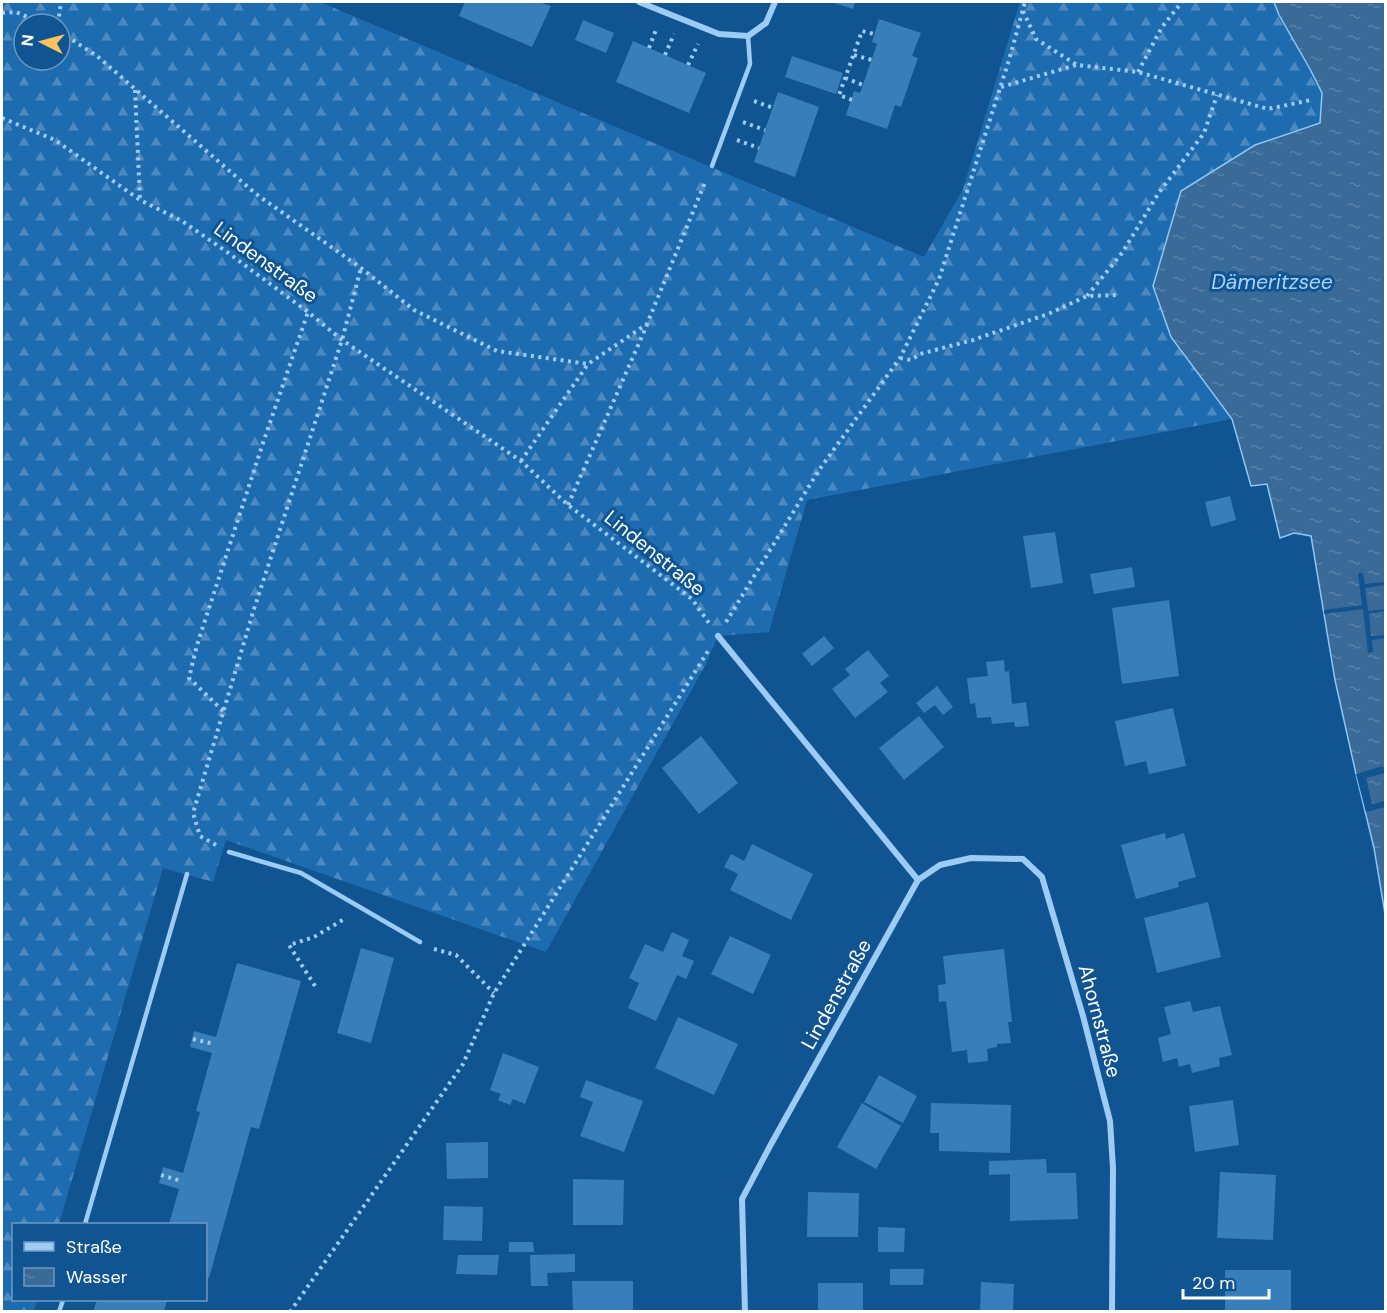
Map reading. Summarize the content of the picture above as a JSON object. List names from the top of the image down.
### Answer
{
  "streets": {
    "street": ["Lindenstraße", "Ahornstraße"]
  },
  "crossings": [
    ["Lindenstraße", "Ahornstraße"]
  ],
  "water": ["Dämeritzsee"],
  "legend": ["Straße", "Wasser"],
  "scale_bar": "20 m",
  "north": "left"
}
